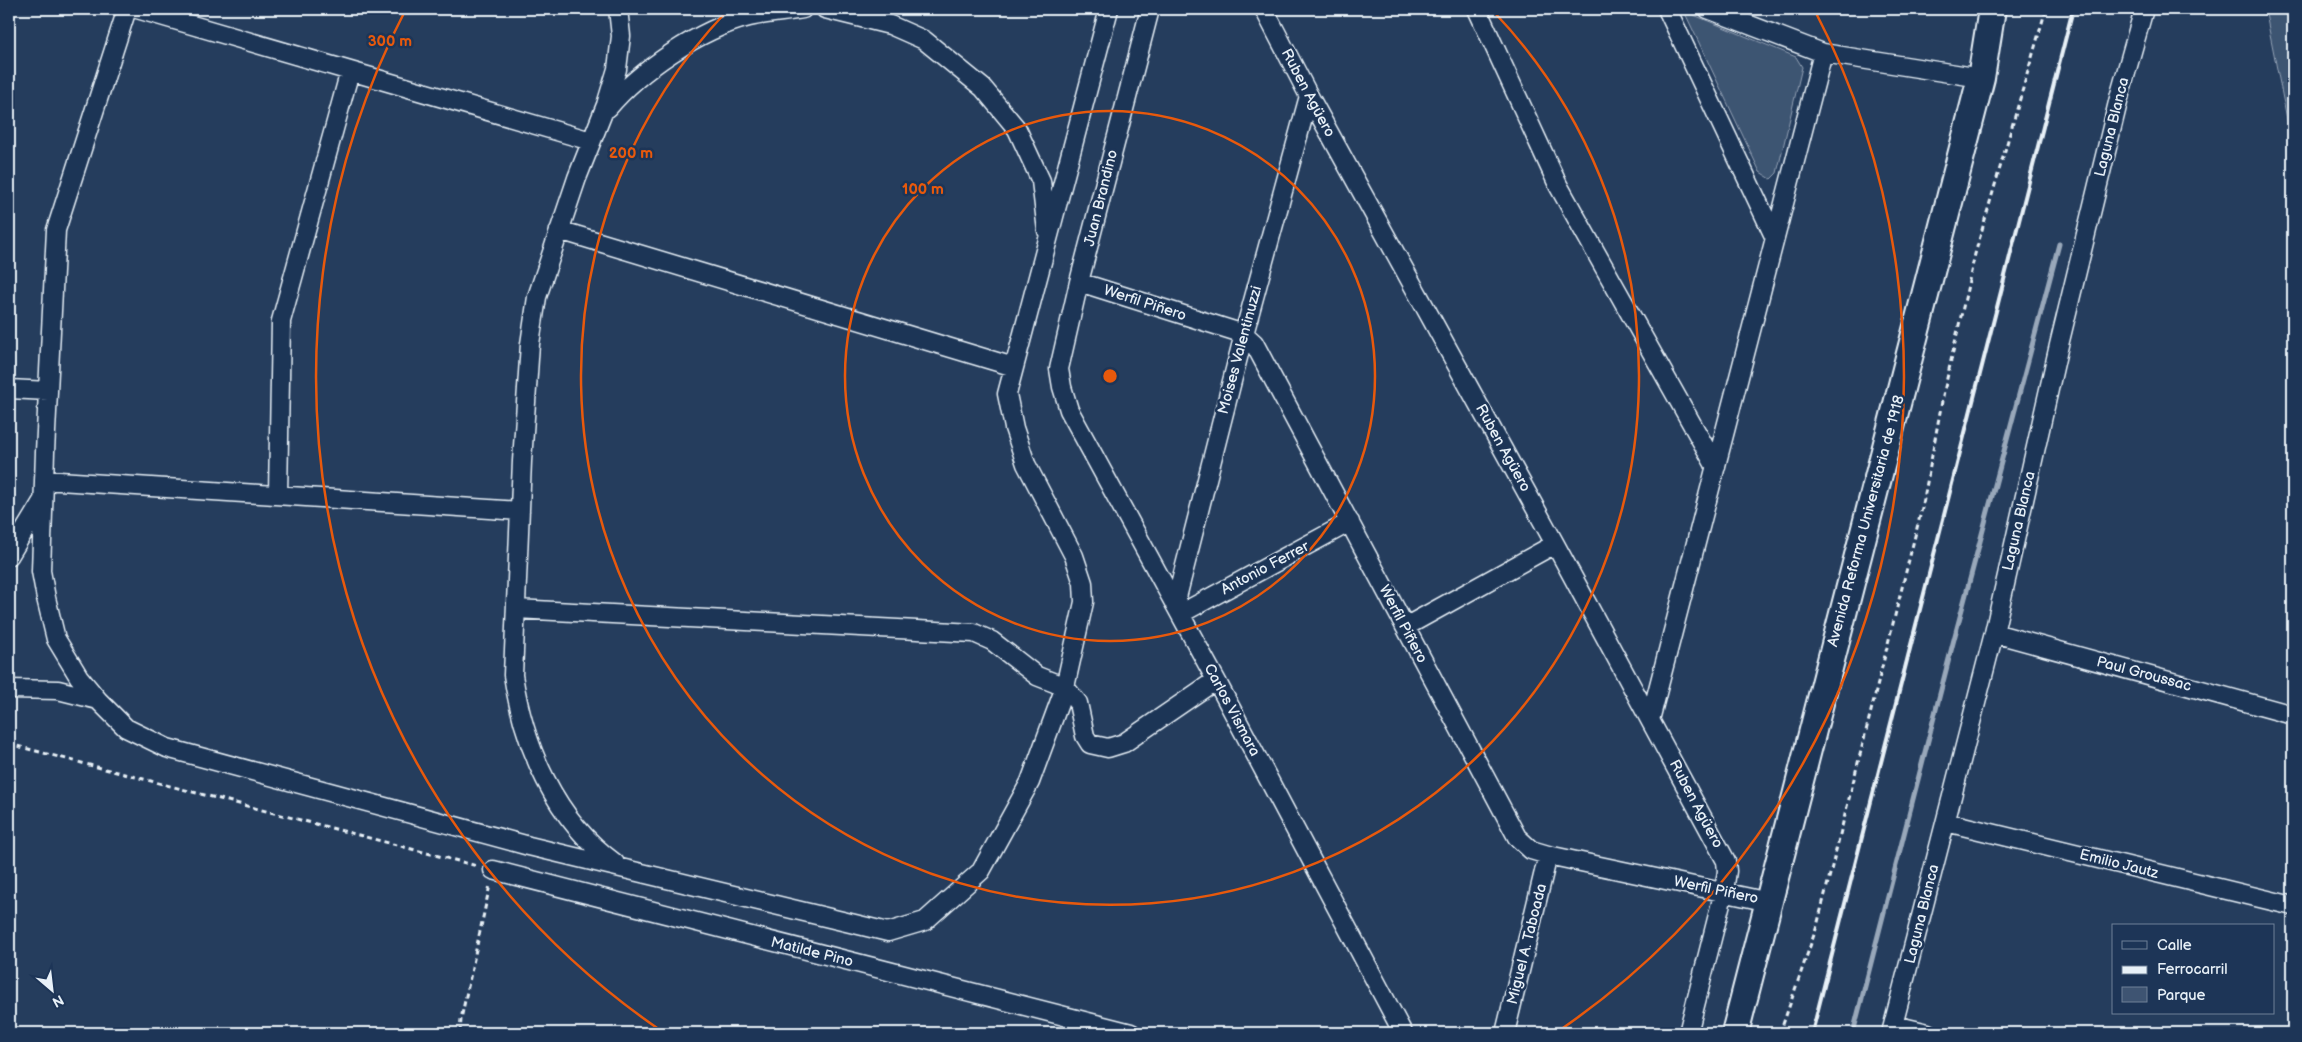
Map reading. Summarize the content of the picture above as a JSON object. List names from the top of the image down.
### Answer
{
  "streets": {
    "main road": ["Avenida Reforma Universitaria de 1918"],
    "street": [
      "Ruben Agüero",
      "Laguna Blanca",
      "Juan Brandino",
      "Werfil Piñero",
      "Moises Valentinuzzi",
      "Antonio Ferrer",
      "Paul Groussac",
      "Carlos Vismara",
      "Emilio Jautz",
      "Miguel A. Taboada",
      "Matilde Pino"
    ]
  },
  "crossings": [
    ["Ruben Agüero", "Werfil Piñero"],
    ["Ruben Agüero", "Moises Valentinuzzi"],
    ["Laguna Blanca", "Paul Groussac"],
    ["Laguna Blanca", "Emilio Jautz"],
    ["Juan Brandino", "Werfil Piñero"],
    ["Juan Brandino", "Carlos Vismara"],
    ["Werfil Piñero", "Moises Valentinuzzi"],
    ["Werfil Piñero", "Avenida Reforma Universitaria de 1918"],
    ["Werfil Piñero", "Antonio Ferrer"],
    ["Werfil Piñero", "Miguel A. Taboada"],
    ["Moises Valentinuzzi", "Antonio Ferrer"],
    ["Moises Valentinuzzi", "Carlos Vismara"],
    ["Antonio Ferrer", "Carlos Vismara"]
  ],
  "legend": ["Calle", "Ferrocarril", "Parque"],
  "north": "bottom right",
  "rings": ["300 m", "200 m", "100 m"]
}
